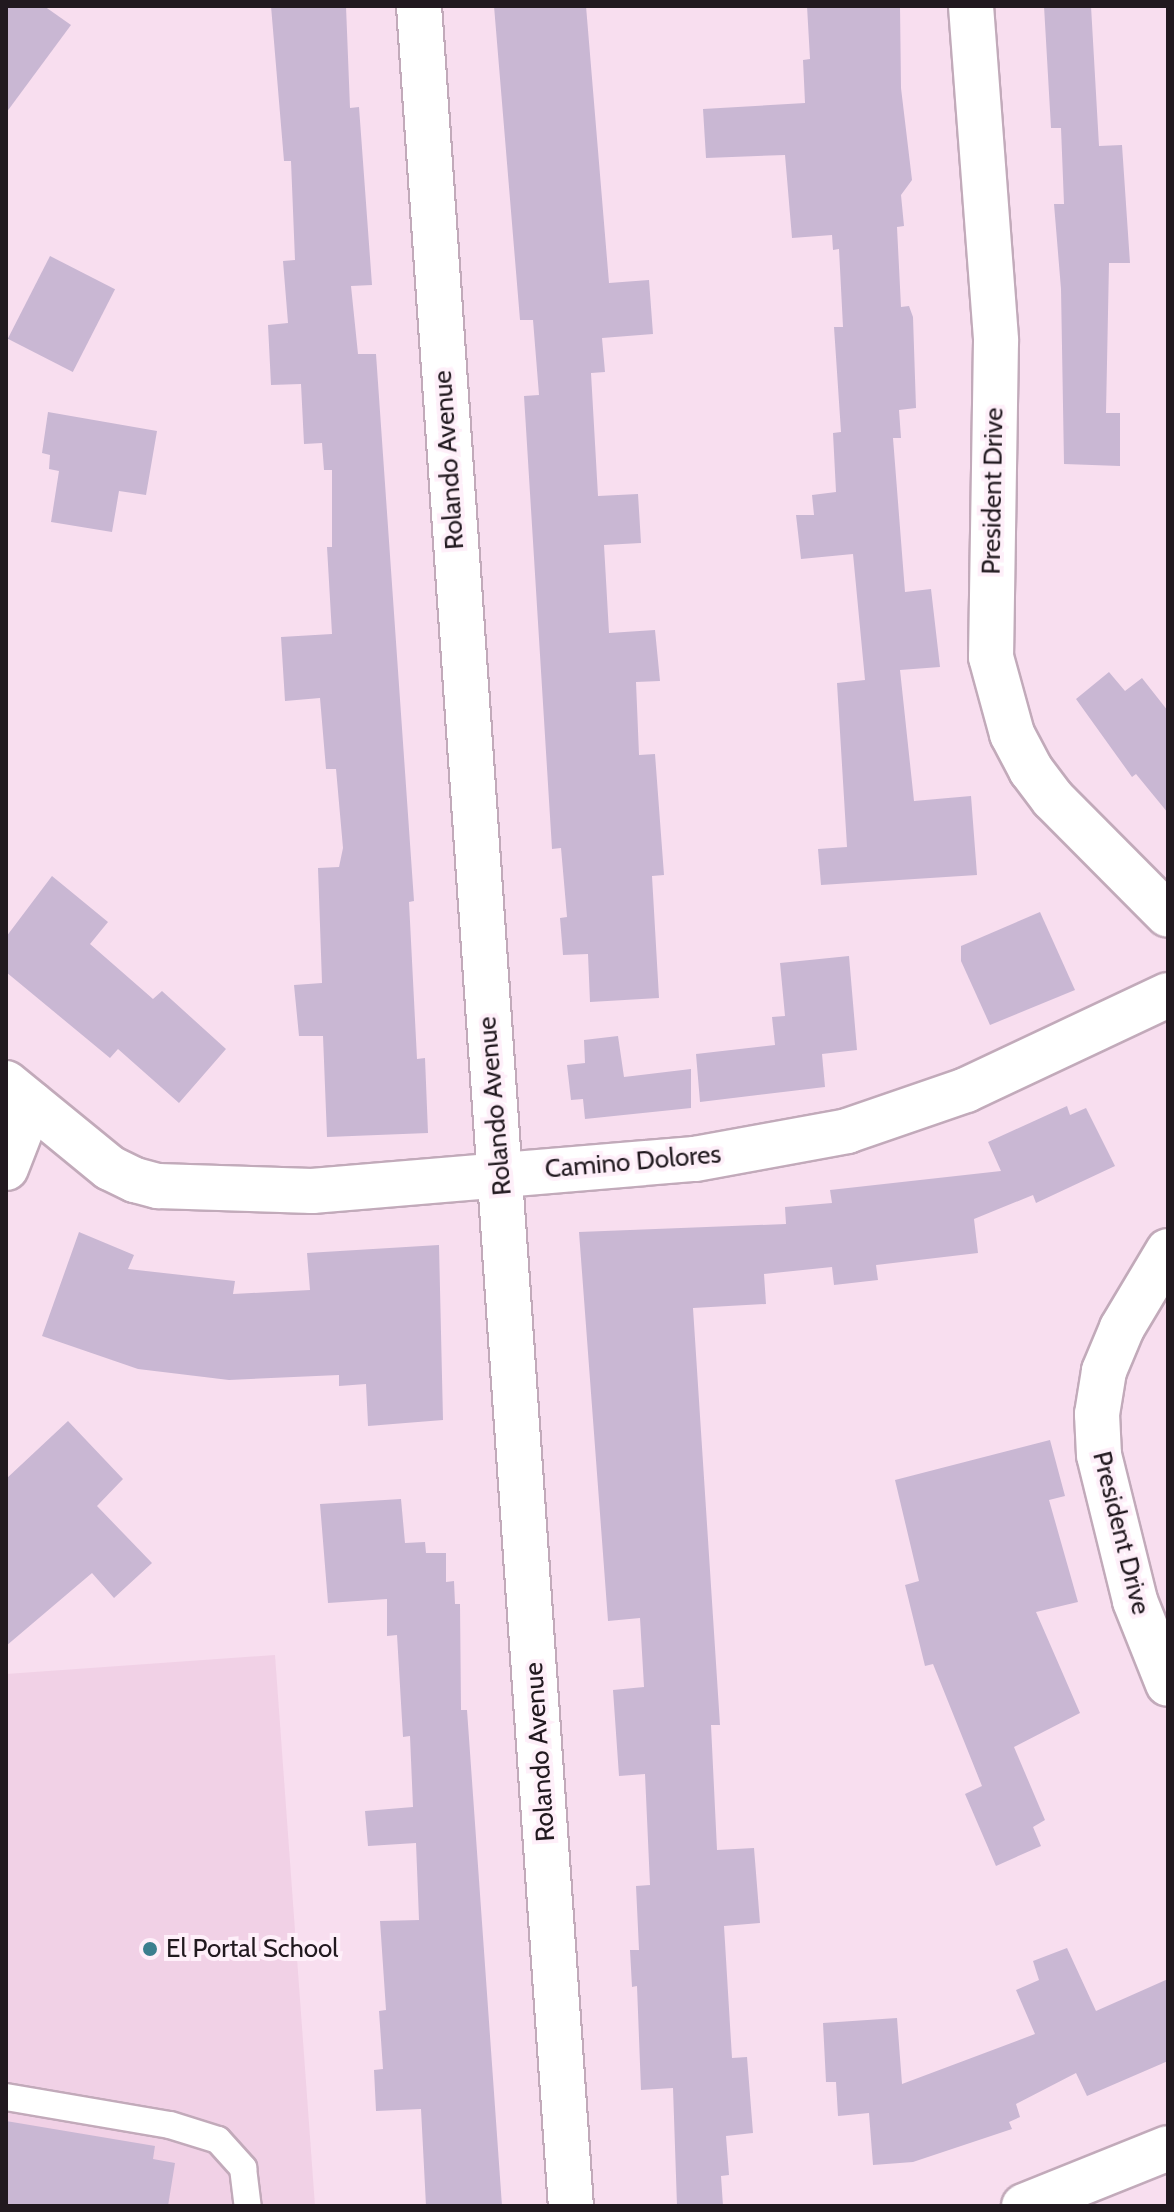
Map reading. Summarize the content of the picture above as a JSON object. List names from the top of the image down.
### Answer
{
  "streets": {
    "street": ["Rolando Avenue", "President Drive", "Camino Dolores"]
  },
  "crossings": [
    ["Rolando Avenue", "Camino Dolores"]
  ],
  "places": ["El Portal School"]
}
